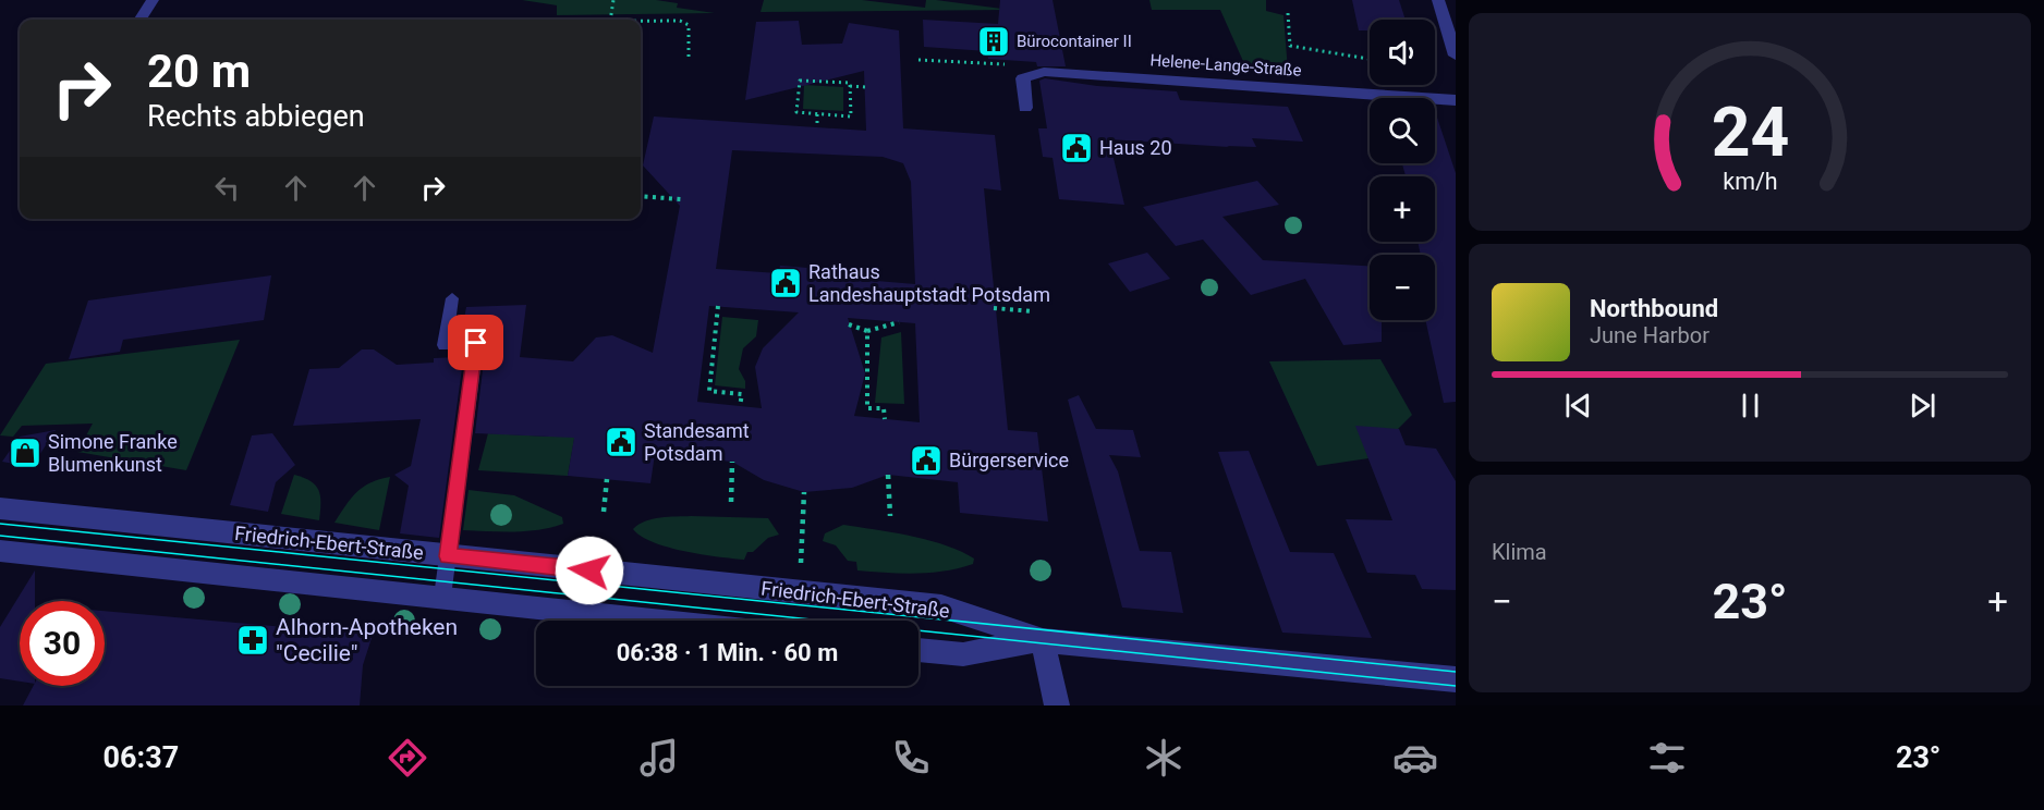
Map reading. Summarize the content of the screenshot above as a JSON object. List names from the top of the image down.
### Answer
{
  "streets": {
    "street": ["Helene-Lange-Straße", "Friedrich-Ebert-Straße"]
  },
  "places": {
    "building": ["Bürocontainer II"],
    "public building": [
      "Haus 20",
      "Rathaus Landeshauptstadt Potsdam",
      "Standesamt Potsdam",
      "Bürgerservice"
    ],
    "shop": ["Simone Franke Blumenkunst"],
    "pharmacy": ["Alhorn-Apotheken \"Cecilie\""]
  },
  "page": {
    "map_buttons": ["+", "−"],
    "turn": ["20 m", "Rechts abbiegen"],
    "song": ["Northbound", "June Harbor"],
    "tile": "Klima",
    "heat": ["−", "23°", "+"],
    "limit": "30",
    "trip": "06:38 · 1 Min. · 60 m",
    "tabs": ["06:37", "23°"],
    "gauge": ["24", "km/h"]
  }
}
